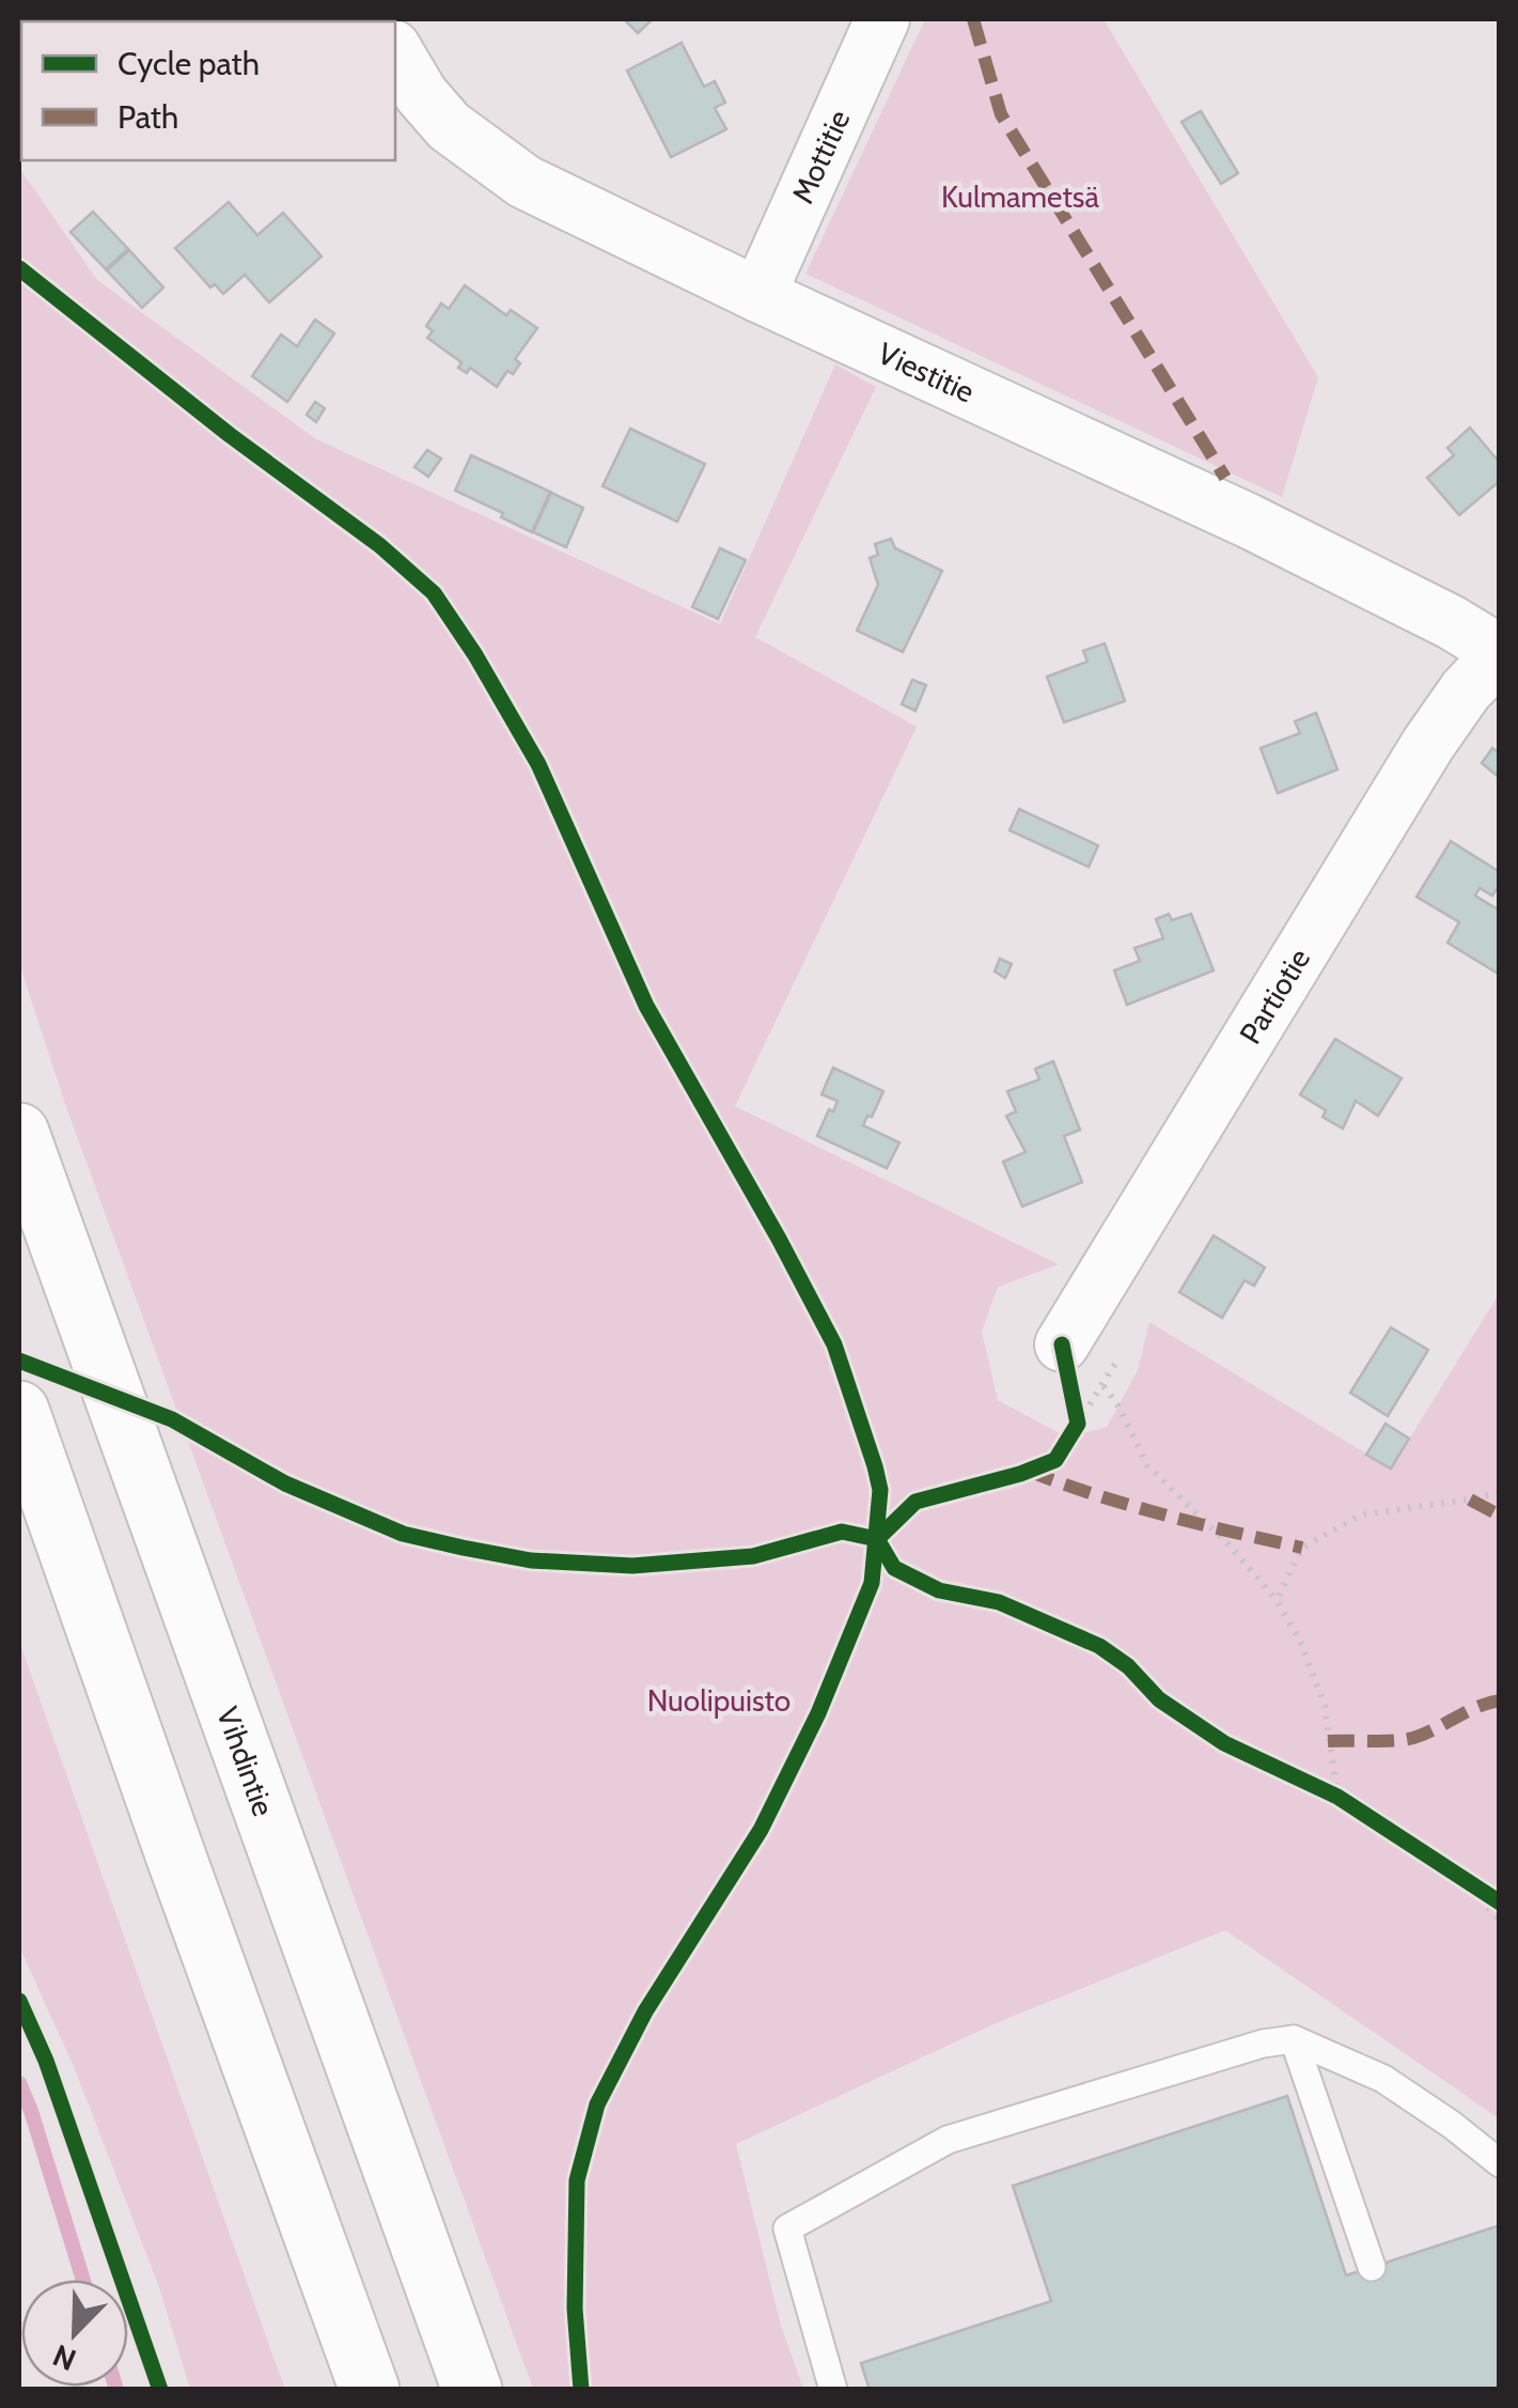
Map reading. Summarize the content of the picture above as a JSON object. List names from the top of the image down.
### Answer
{
  "streets": {
    "main road": ["Vihdintie"],
    "street": ["Mottitie", "Viestitie", "Partiotie"]
  },
  "crossings": [
    ["Mottitie", "Viestitie"],
    ["Viestitie", "Partiotie"]
  ],
  "parks": ["Kulmametsä", "Nuolipuisto"],
  "legend": ["Cycle path", "Path"],
  "north": "bottom left"
}
